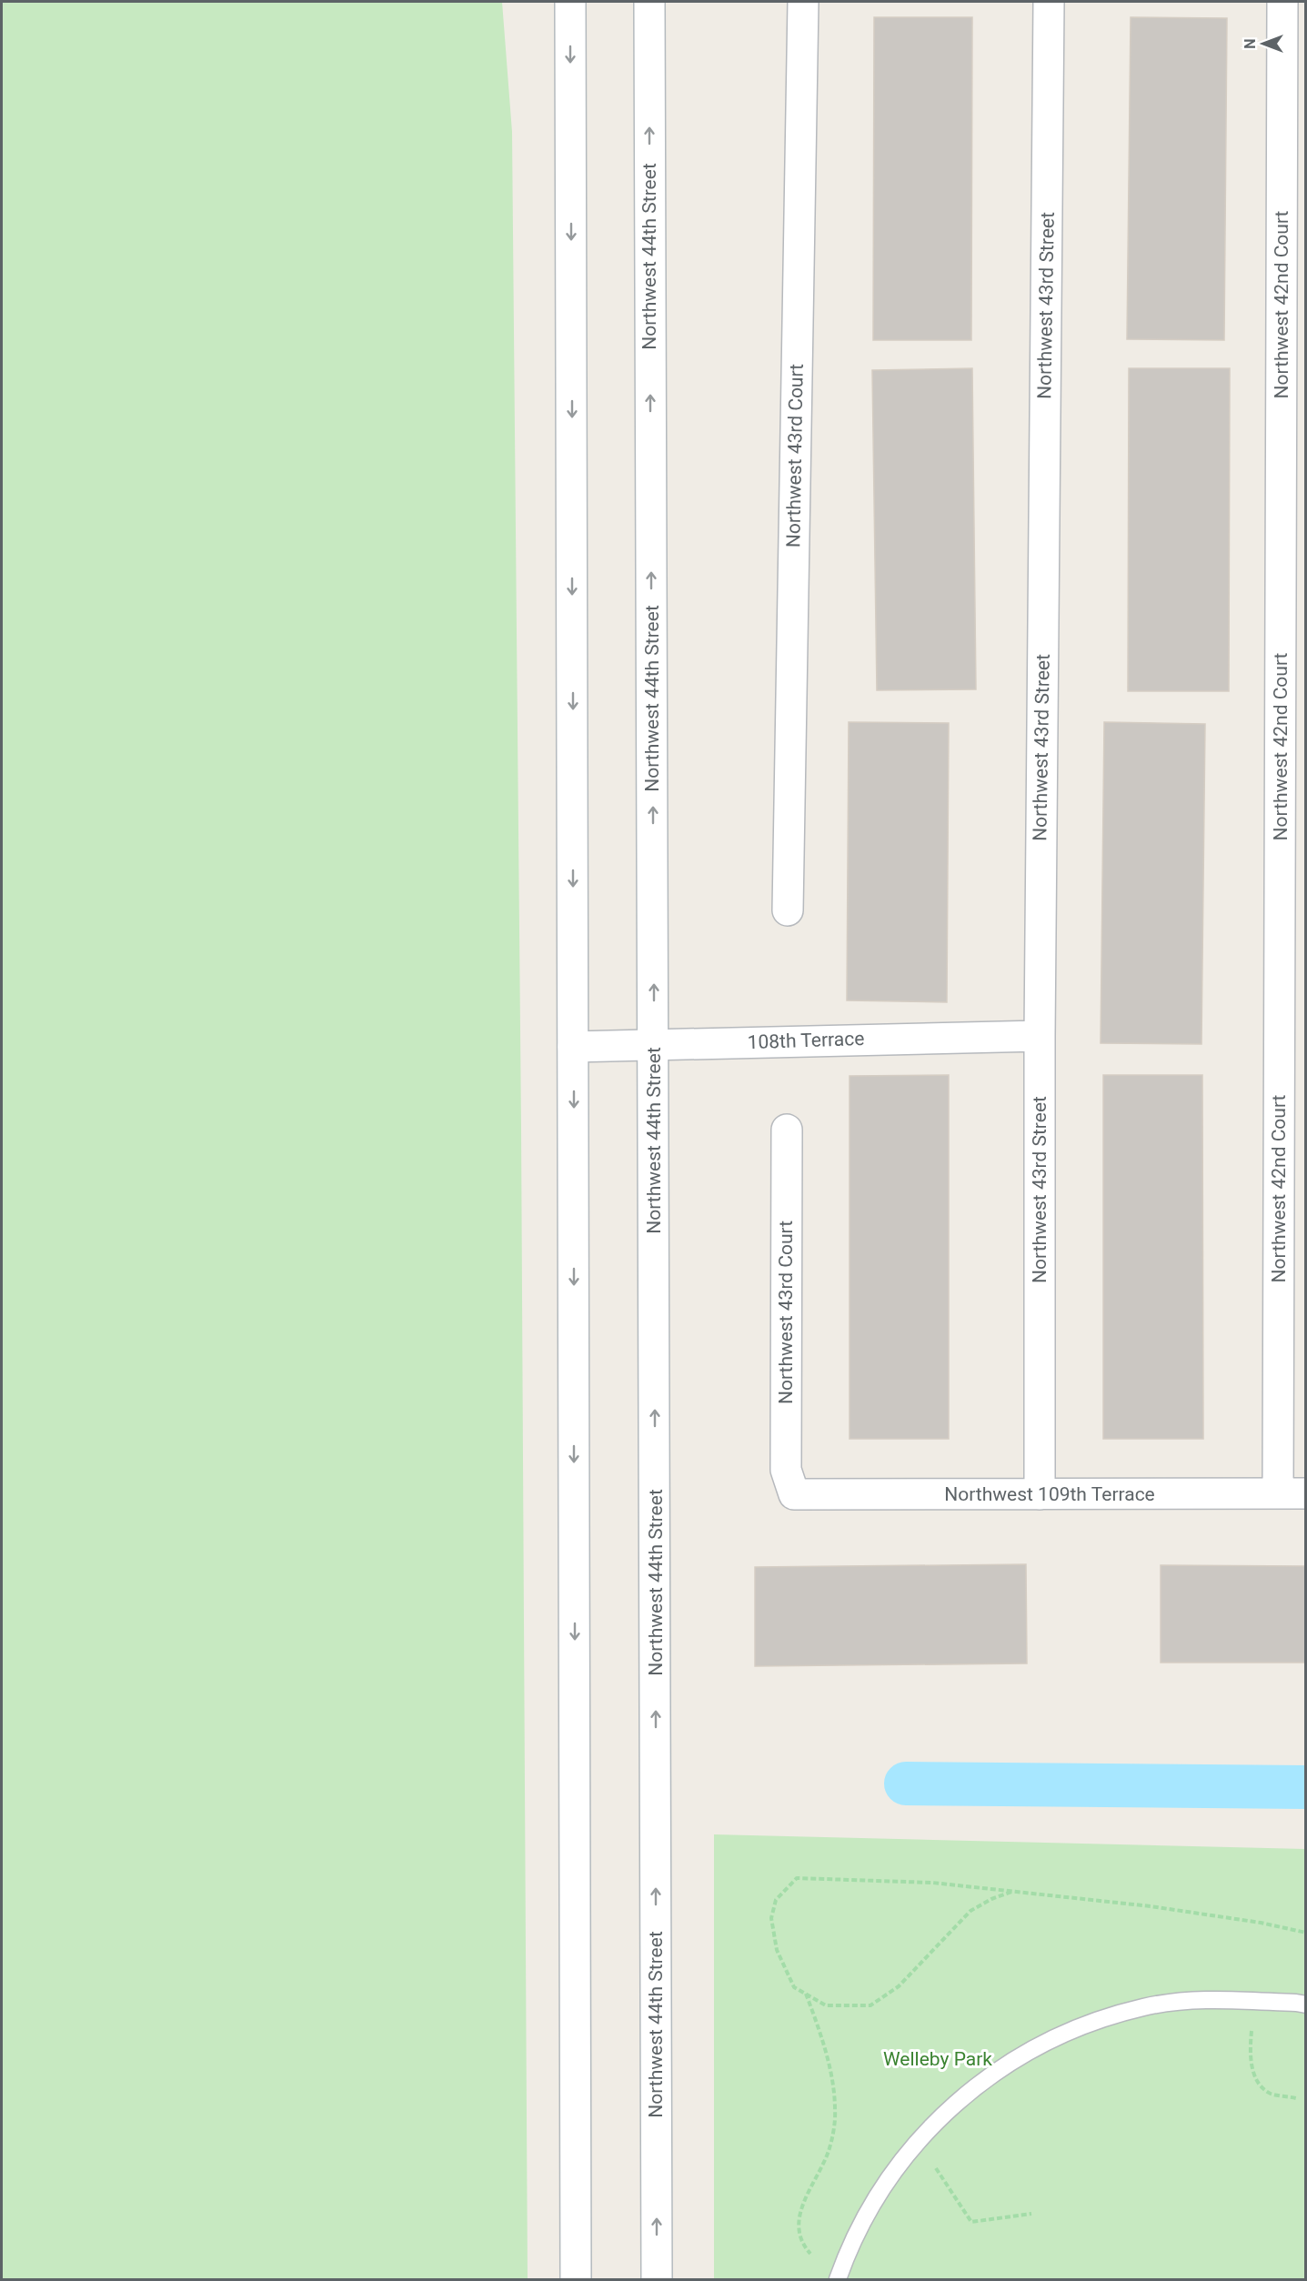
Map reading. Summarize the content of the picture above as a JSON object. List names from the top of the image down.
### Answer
{
  "streets": {
    "street": [
      "Northwest 44th Street",
      "Northwest 42nd Court",
      "Northwest 43rd Street",
      "Northwest 43rd Court",
      "108th Terrace",
      "Northwest 109th Terrace"
    ]
  },
  "crossings": [
    ["Northwest 44th Street", "108th Terrace"],
    ["Northwest 42nd Court", "Northwest 109th Terrace"],
    ["Northwest 43rd Street", "108th Terrace"],
    ["Northwest 43rd Street", "Northwest 109th Terrace"],
    ["Northwest 43rd Court", "Northwest 109th Terrace"]
  ],
  "parks": ["Welleby Park"],
  "north": "left"
}
